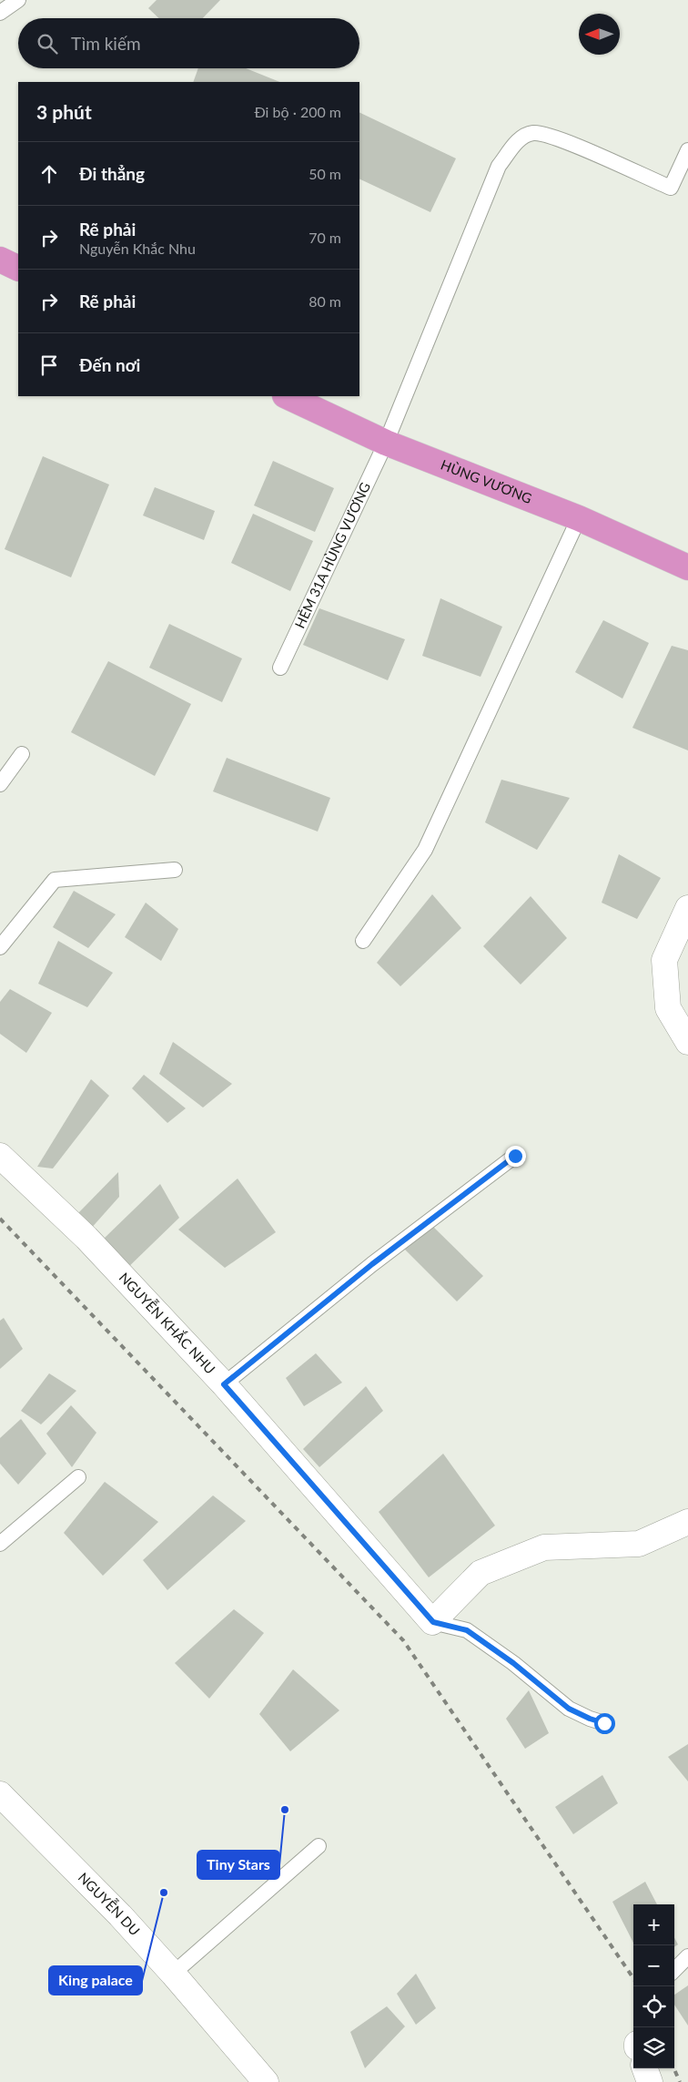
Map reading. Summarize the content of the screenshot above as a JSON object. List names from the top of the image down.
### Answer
{
  "streets": {
    "highway": ["HÙNG VƯƠNG"],
    "street": ["NGUYỄN KHẮC NHU", "NGUYỄN DU"],
    "lane": ["HẺM 31A HÙNG VƯƠNG"]
  },
  "crossings": [
    ["HÙNG VƯƠNG", "HẺM 31A HÙNG VƯƠNG"]
  ],
  "places": ["Tiny Stars", "King palace"],
  "north": "left",
  "page": {
    "search": "Tìm kiếm",
    "heading": ["3 phút", "Đi bộ · 200 m"],
    "list": [
      ["Đi thẳng", "50 m"],
      ["Rẽ phải", "Nguyễn Khắc Nhu", "70 m"],
      ["Rẽ phải", "80 m"],
      "Đến nơi"
    ],
    "map_buttons": ["+", "−"]
  }
}
